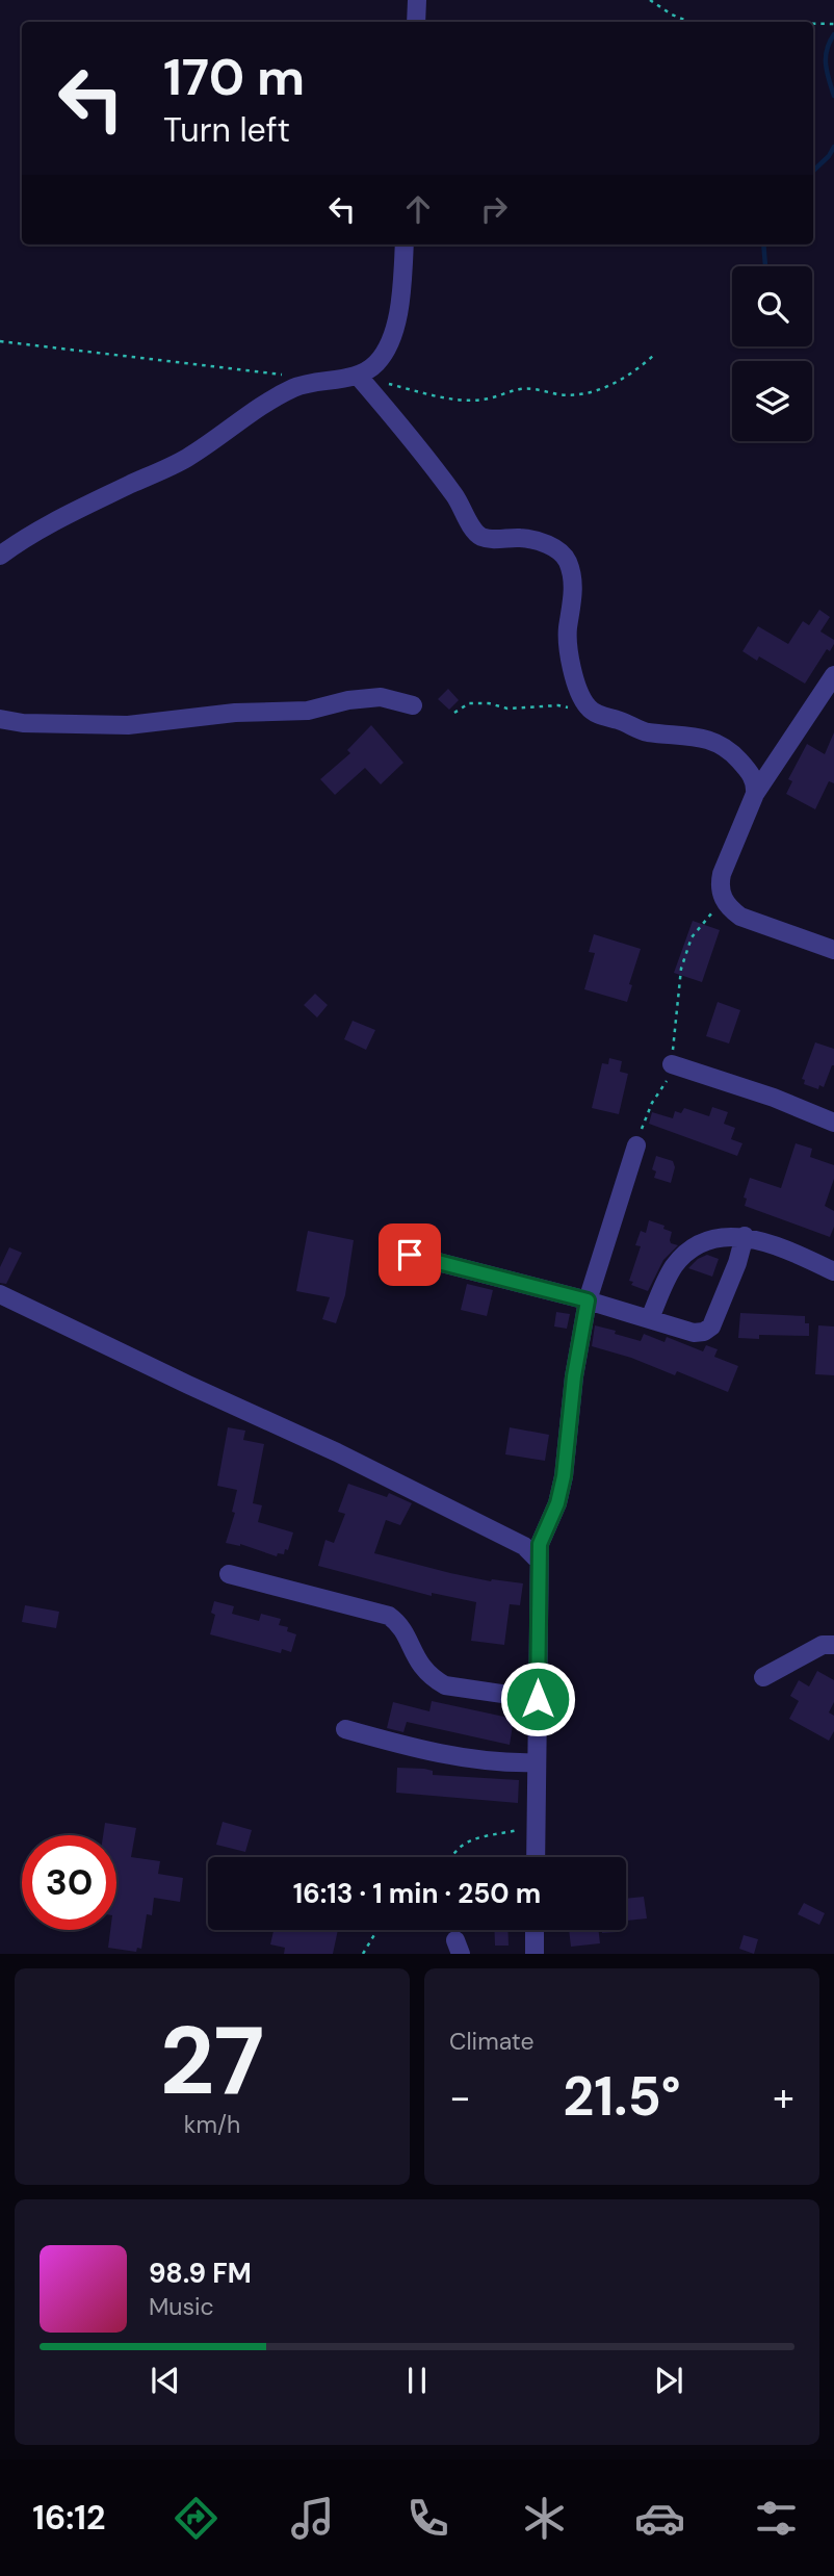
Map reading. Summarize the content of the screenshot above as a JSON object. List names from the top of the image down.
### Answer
{
  "page": {
    "turn": ["170 m", "Turn left"],
    "limit": "30",
    "trip": "16:13 · 1 min · 250 m",
    "tile": [
      ["27", "km/h"],
      "Climate"
    ],
    "heat": ["−", "21.5°", "+"],
    "song": ["98.9 FM", "Music"],
    "tabs": "16:12"
  }
}
